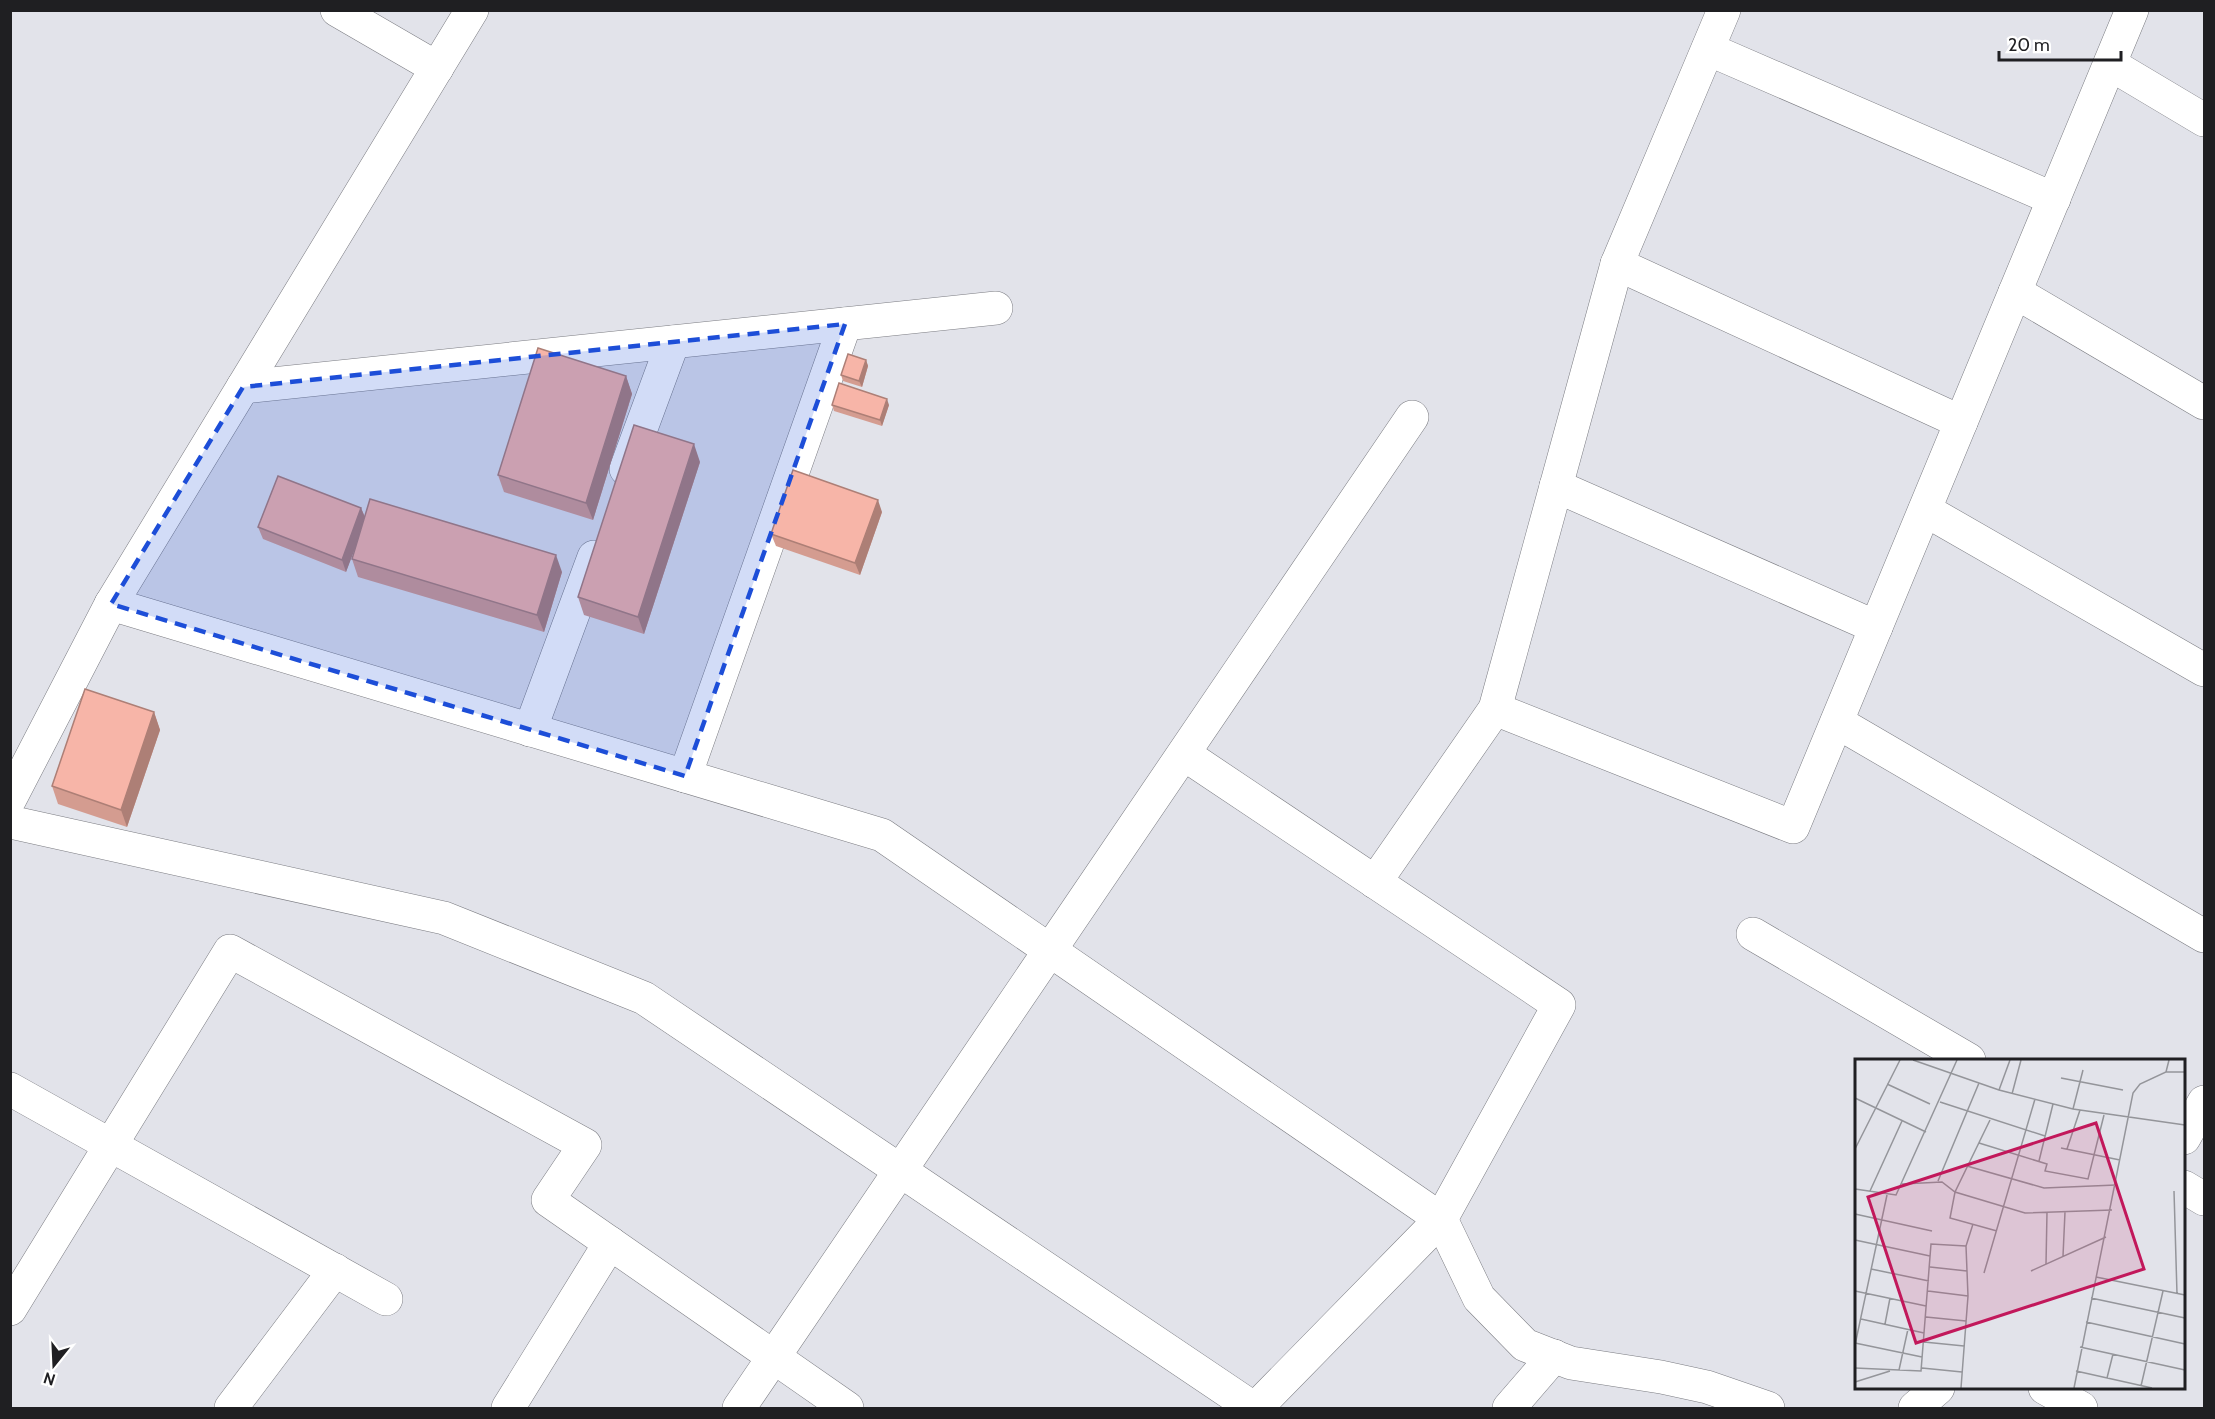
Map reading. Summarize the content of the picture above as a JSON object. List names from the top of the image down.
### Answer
{
  "scale_bar": "20 m",
  "north": "bottom"
}
